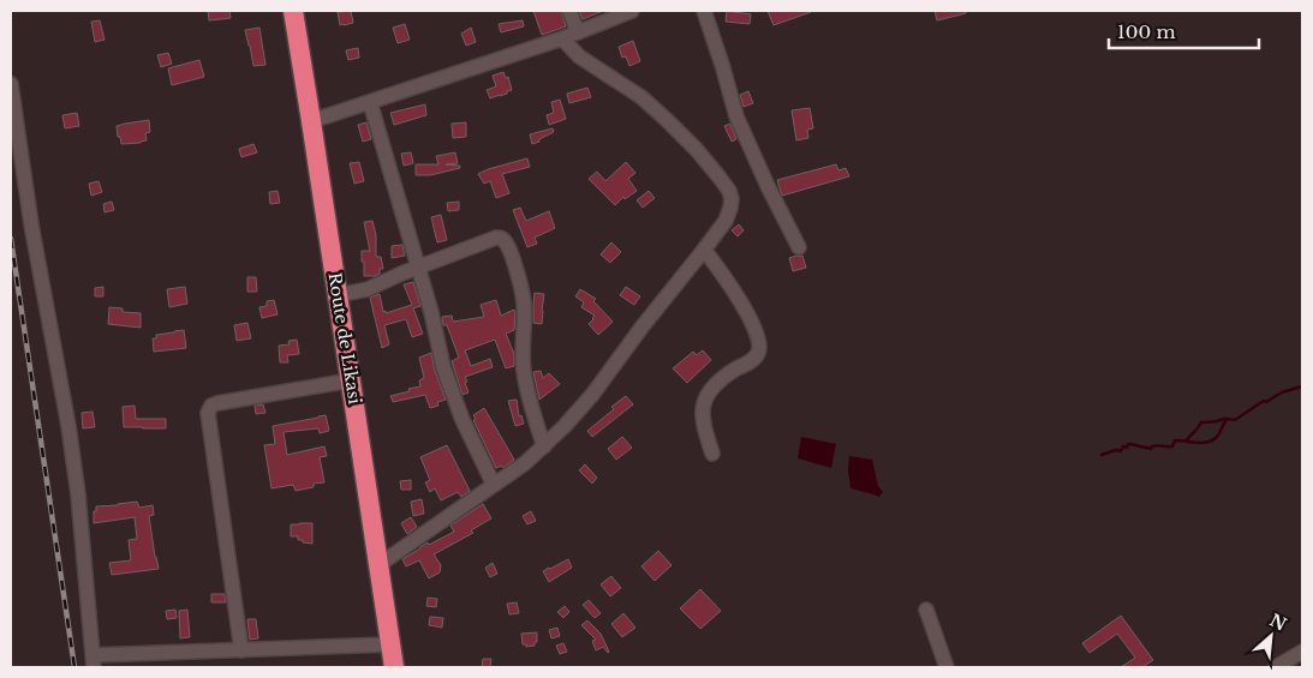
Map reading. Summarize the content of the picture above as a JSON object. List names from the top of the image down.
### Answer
{
  "streets": {
    "highway": ["Route de Likasi"]
  },
  "scale_bar": "100 m",
  "north": "top right"
}
